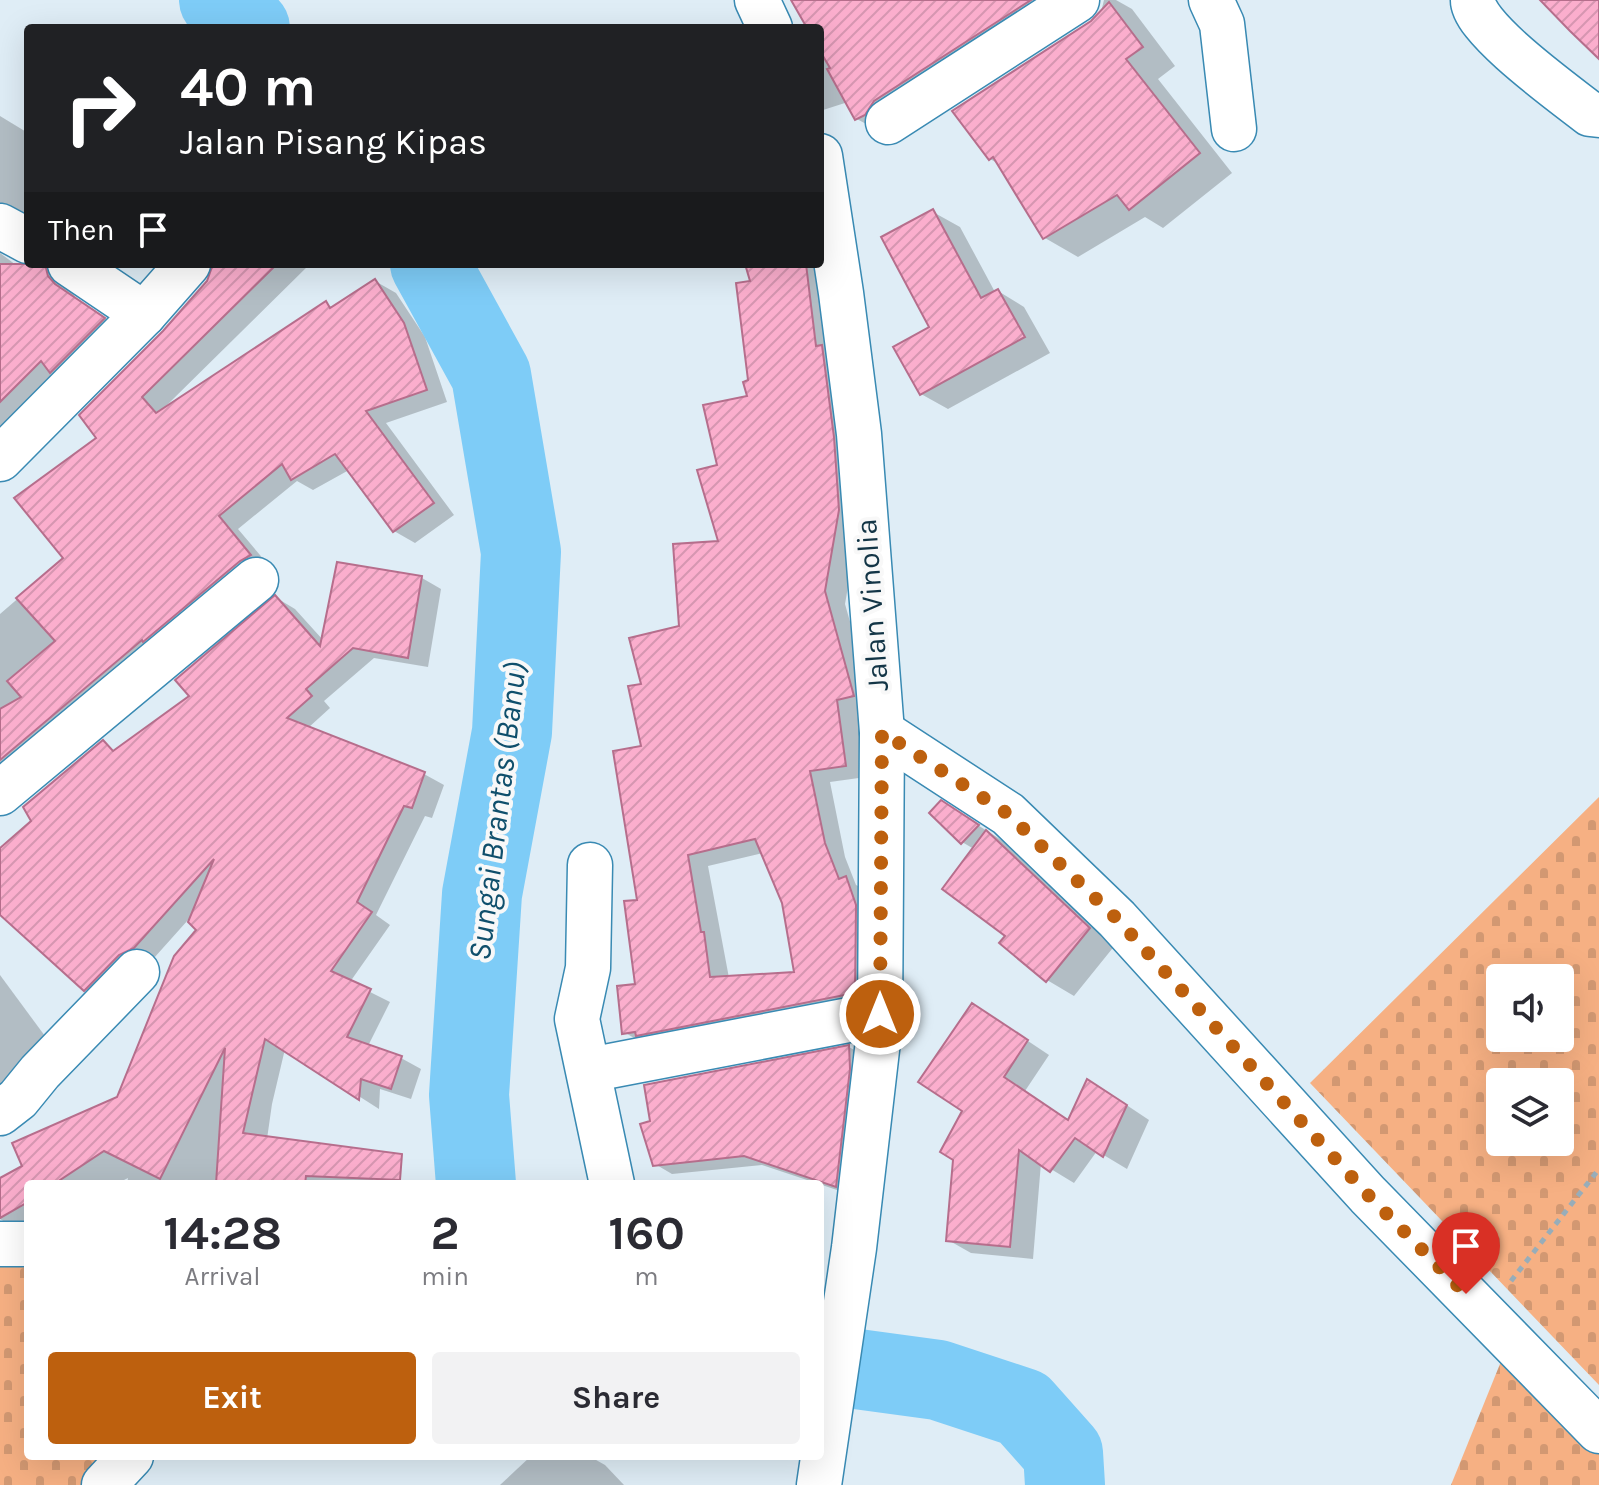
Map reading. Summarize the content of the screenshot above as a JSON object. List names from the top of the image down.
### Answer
{
  "streets": {
    "street": ["Jalan Vinolia"]
  },
  "water": ["Sungai Brantas (Banu)"],
  "page": {
    "turn": ["40 m", "Jalan Pisang Kipas"],
    "then": "Then",
    "eta": [
      "14:28",
      "Arrival",
      "2",
      "min",
      "160",
      "m"
    ],
    "buttons": ["Exit", "Share"]
  }
}
